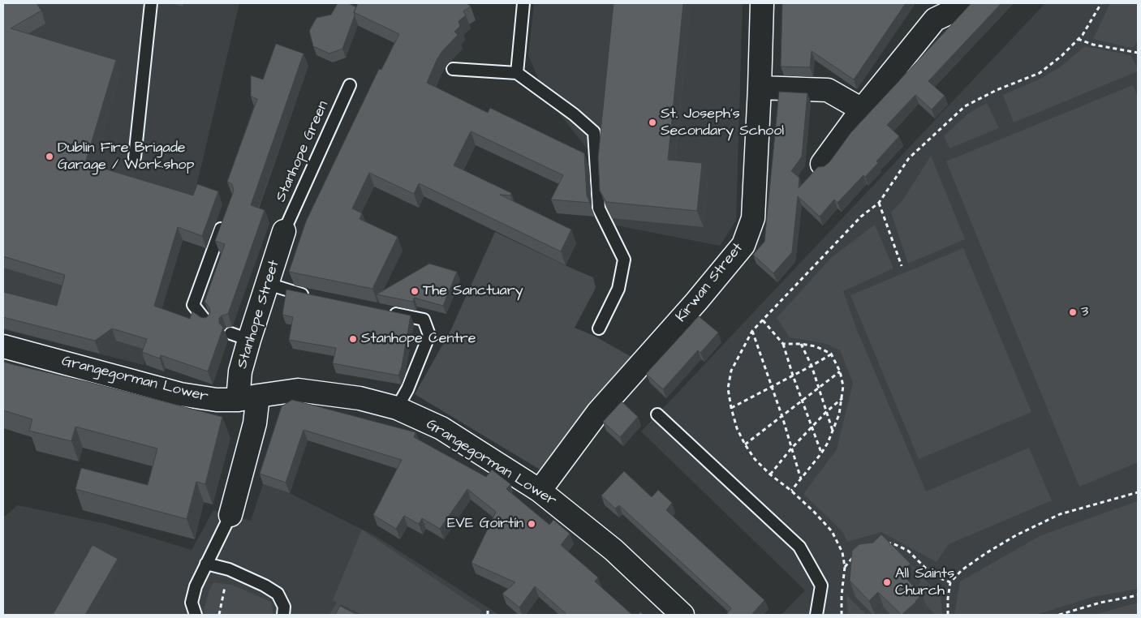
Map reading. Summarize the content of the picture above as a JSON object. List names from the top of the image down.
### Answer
{
  "streets": {
    "street": ["Kirwan Street", "Stanhope Street", "Grangegorman Lower"],
    "lane": ["Stanhope Green"]
  },
  "crossings": [
    ["Stanhope Green", "Stanhope Street"],
    ["Kirwan Street", "Grangegorman Lower"],
    ["Stanhope Street", "Grangegorman Lower"]
  ],
  "places": [
    "St. Joseph’s Secondary School",
    "Dublin Fire Brigade Garage / Workshop",
    "The Sanctuary",
    "3",
    "Stanhope Centre",
    "EVE Goirtín",
    "All Saints Church"
  ]
}
